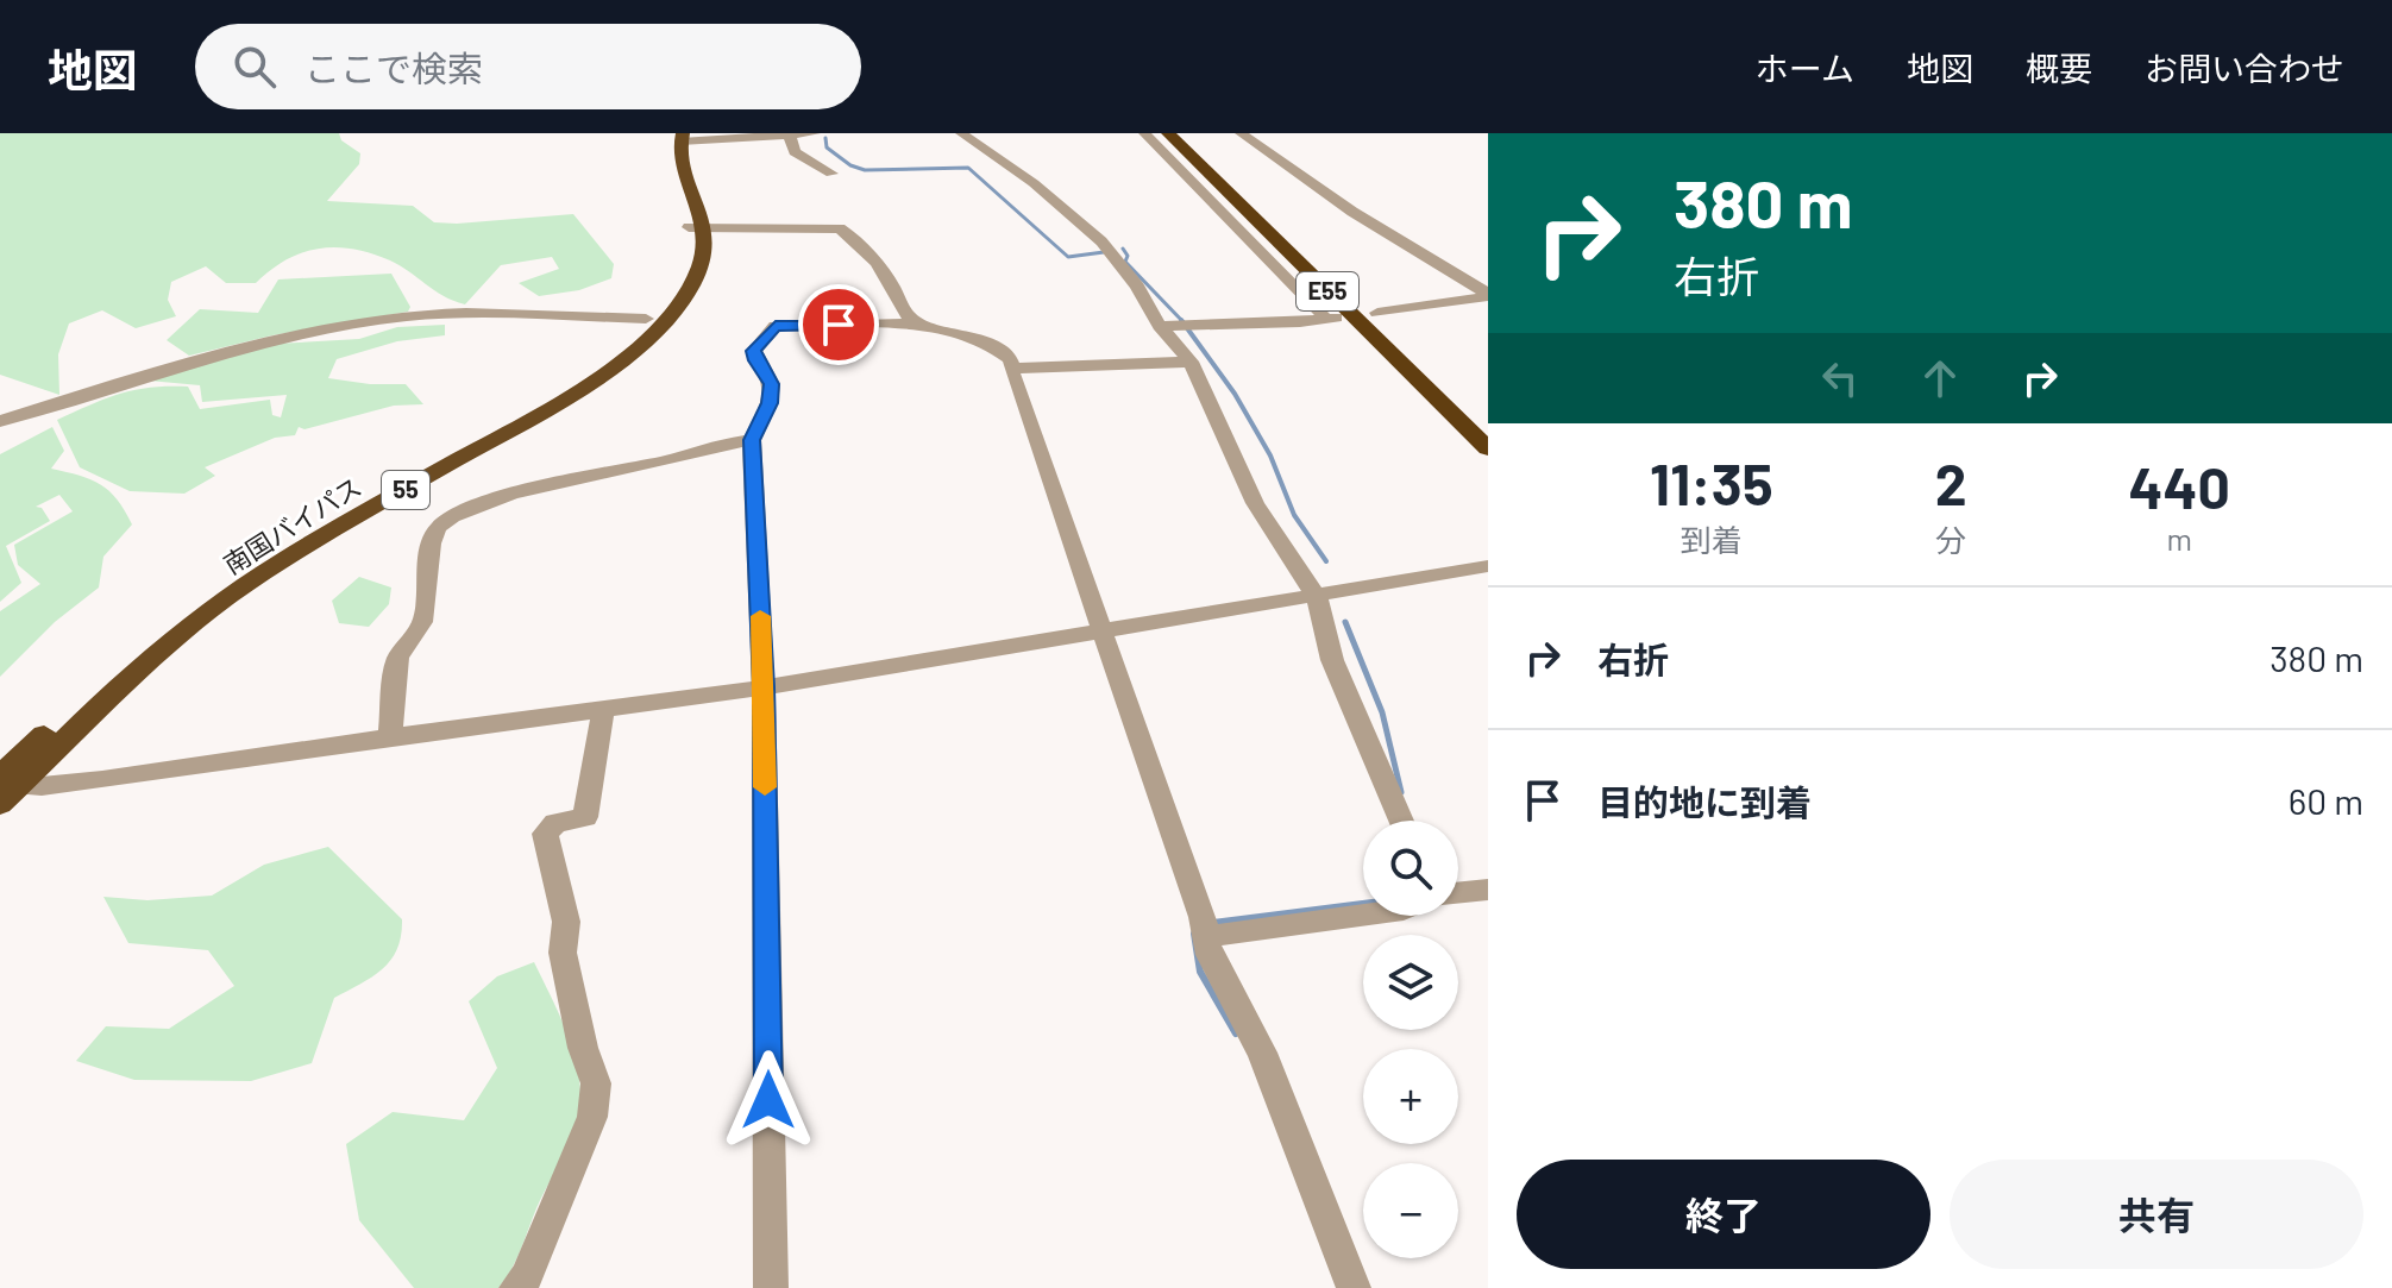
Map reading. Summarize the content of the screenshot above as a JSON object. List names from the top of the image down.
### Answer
{
  "streets": {
    "highway": ["E55", "55", "南国バイパス"]
  },
  "page": {
    "header": "地図",
    "search": "ここで検索",
    "nav": [
      "ホーム",
      "地図",
      "概要",
      "お問い合わせ"
    ],
    "turn": ["380 m", "右折"],
    "eta": [
      "11:35",
      "到着",
      "2",
      "分",
      "440",
      "m"
    ],
    "list": [
      {
        "name": "右折",
        "value": "380 m"
      },
      {
        "name": "目的地に到着",
        "value": "60 m"
      }
    ],
    "map_buttons": ["+", "−"],
    "buttons": ["終了", "共有"]
  }
}
